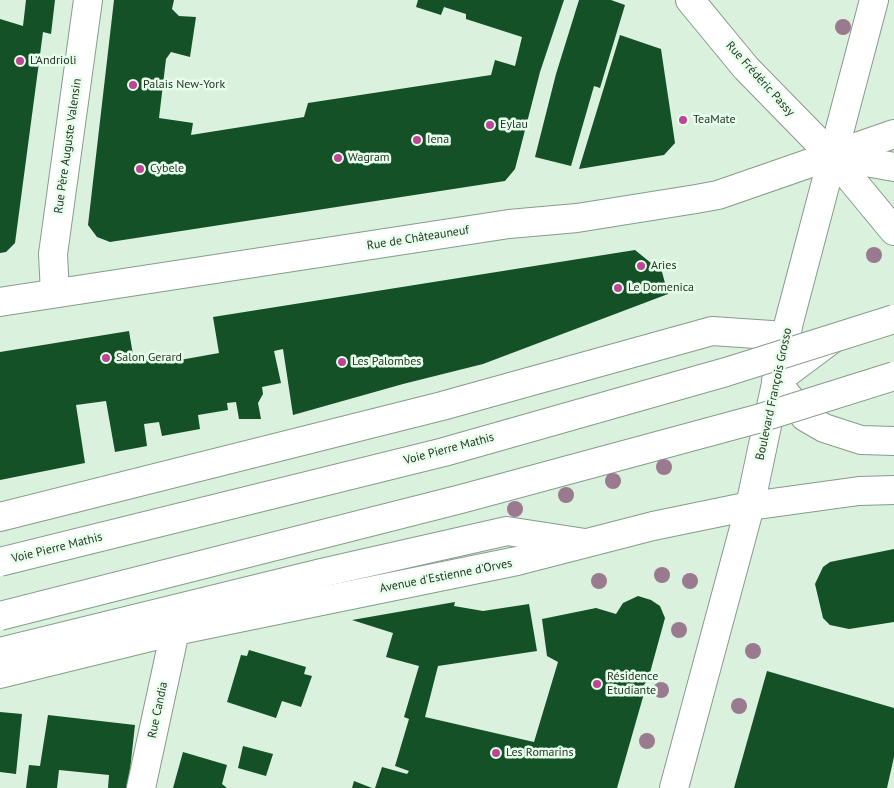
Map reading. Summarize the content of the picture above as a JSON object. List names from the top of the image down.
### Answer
{
  "streets": {
    "main road": [
      "Rue Frédéric Passy",
      "Rue Père Auguste Valensin",
      "Rue de Châteauneuf",
      "Boulevard François Grosso",
      "Voie Pierre Mathis",
      "Avenue d'Estienne d'Orves",
      "Rue Candia"
    ]
  },
  "crossings": [
    ["Rue Frédéric Passy", "Rue de Châteauneuf"],
    ["Rue Frédéric Passy", "Boulevard François Grosso"],
    ["Rue Père Auguste Valensin", "Rue de Châteauneuf"],
    ["Rue de Châteauneuf", "Boulevard François Grosso"],
    ["Boulevard François Grosso", "Avenue d'Estienne d'Orves"],
    ["Avenue d'Estienne d'Orves", "Rue Candia"]
  ],
  "places": [
    "L'Andrioli",
    "Palais New-York",
    "TeaMate",
    "Eylau",
    "Iena",
    "Wagram",
    "Cybele",
    "Aries",
    "Le Domenica",
    "Salon Gerard",
    "Les Palombes",
    "Résidence Etudiante",
    "Les Romarins"
  ]
}
